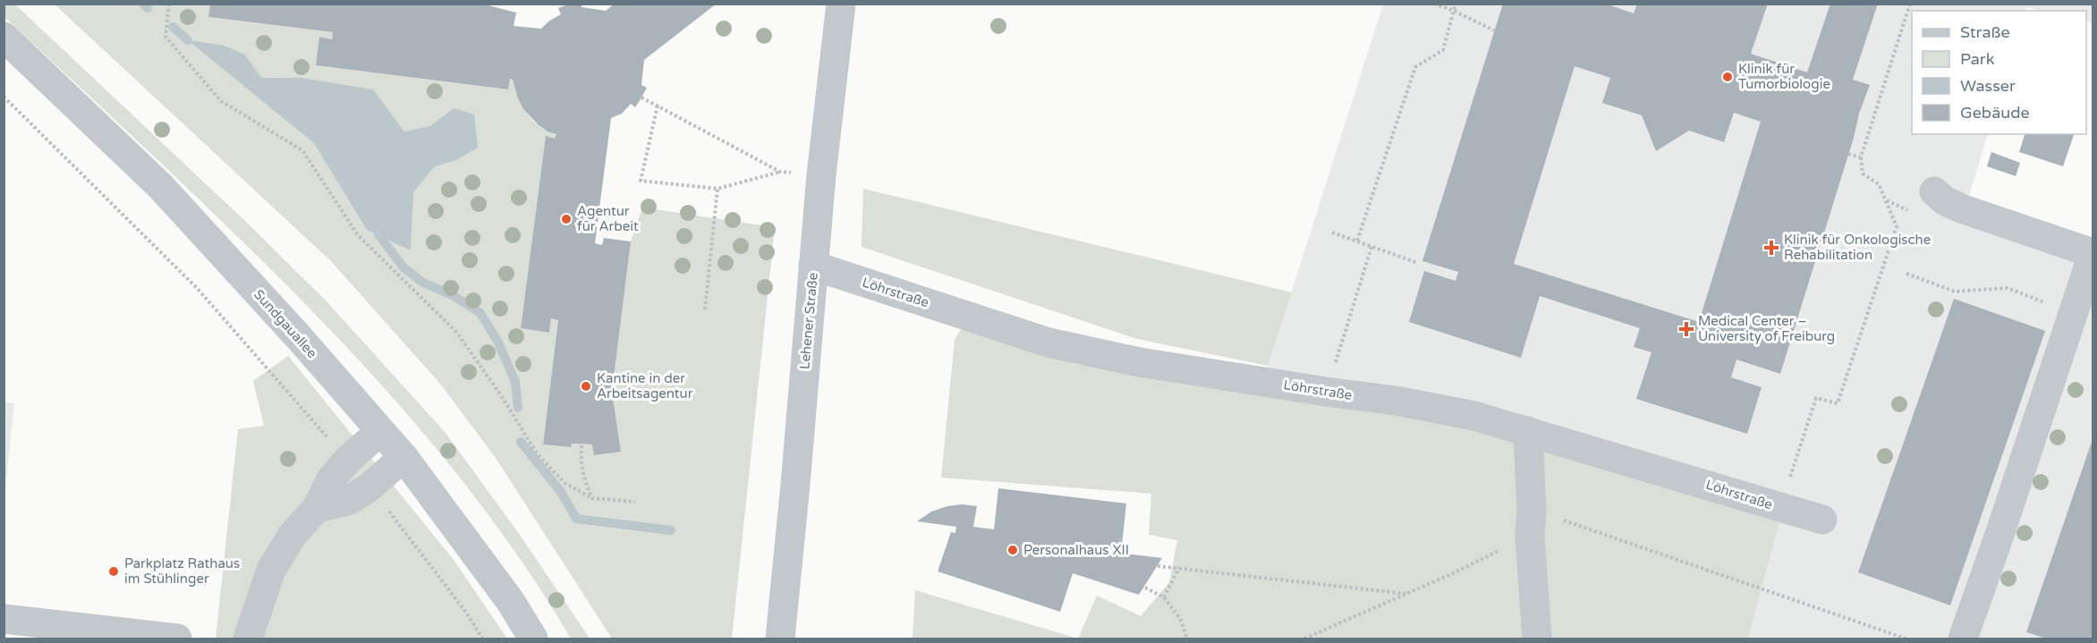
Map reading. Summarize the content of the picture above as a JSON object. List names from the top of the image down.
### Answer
{
  "streets": {
    "street": ["Löhrstraße", "Lehener Straße", "Sundgauallee"]
  },
  "crossings": [
    ["Löhrstraße", "Lehener Straße"]
  ],
  "places": {
    "other": [
      "Klinik für Tumorbiologie",
      "Agentur für Arbeit",
      "Kantine in der Arbeitsagentur",
      "Personalhaus XII",
      "Parkplatz Rathaus im Stühlinger"
    ],
    "health": ["Klinik für Onkologische Rehabilitation", "Medical Center – University of Freiburg"]
  },
  "legend": [
    "Straße",
    "Park",
    "Wasser",
    "Gebäude"
  ]
}
